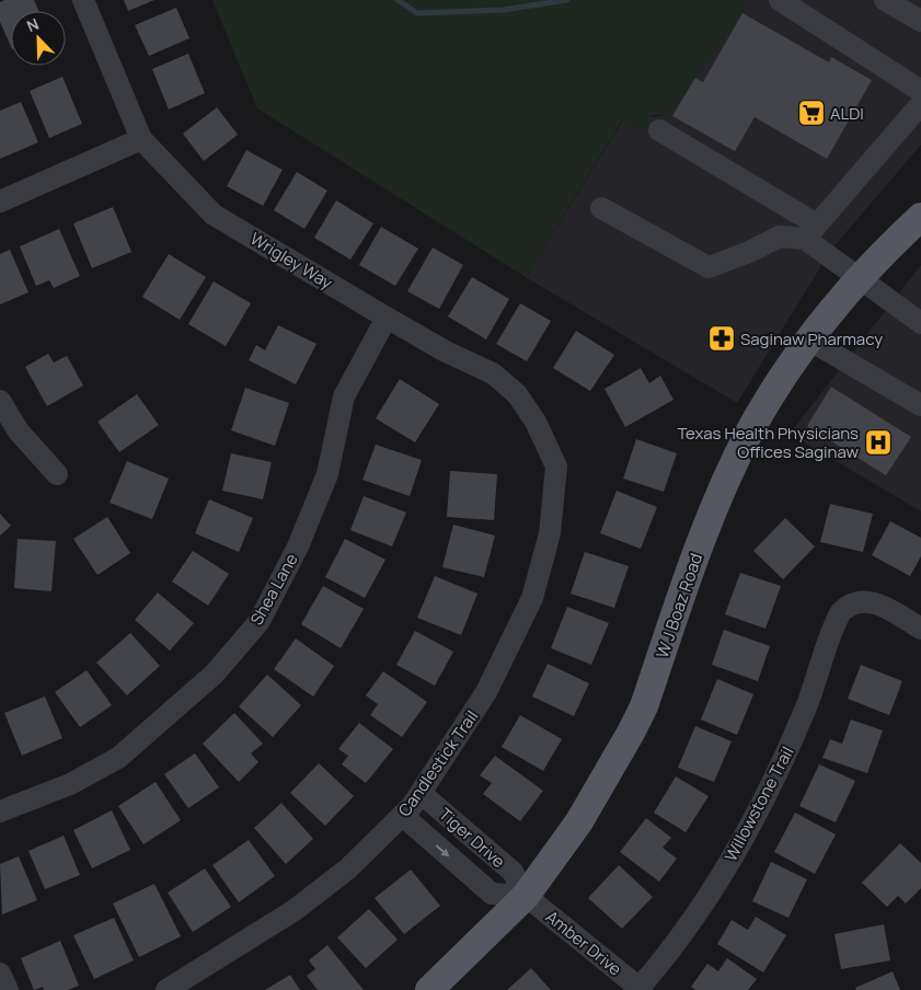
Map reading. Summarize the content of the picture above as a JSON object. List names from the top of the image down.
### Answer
{
  "streets": {
    "main road": ["W J Boaz Road"],
    "street": [
      "Wrigley Way",
      "Shea Lane",
      "Candlestick Trail",
      "Willowstone Trail",
      "Tiger Drive",
      "Amber Drive"
    ]
  },
  "crossings": [
    ["Wrigley Way", "Shea Lane"],
    ["Wrigley Way", "Candlestick Trail"],
    ["W J Boaz Road", "Tiger Drive"],
    ["W J Boaz Road", "Amber Drive"],
    ["Candlestick Trail", "Tiger Drive"],
    ["Willowstone Trail", "Amber Drive"],
    ["Tiger Drive", "Amber Drive"]
  ],
  "places": {
    "supermarket": ["ALDI"],
    "pharmacy": ["Saginaw Pharmacy"],
    "hospital": ["Texas Health Physicians Offices Saginaw"]
  },
  "north": "top left"
}
